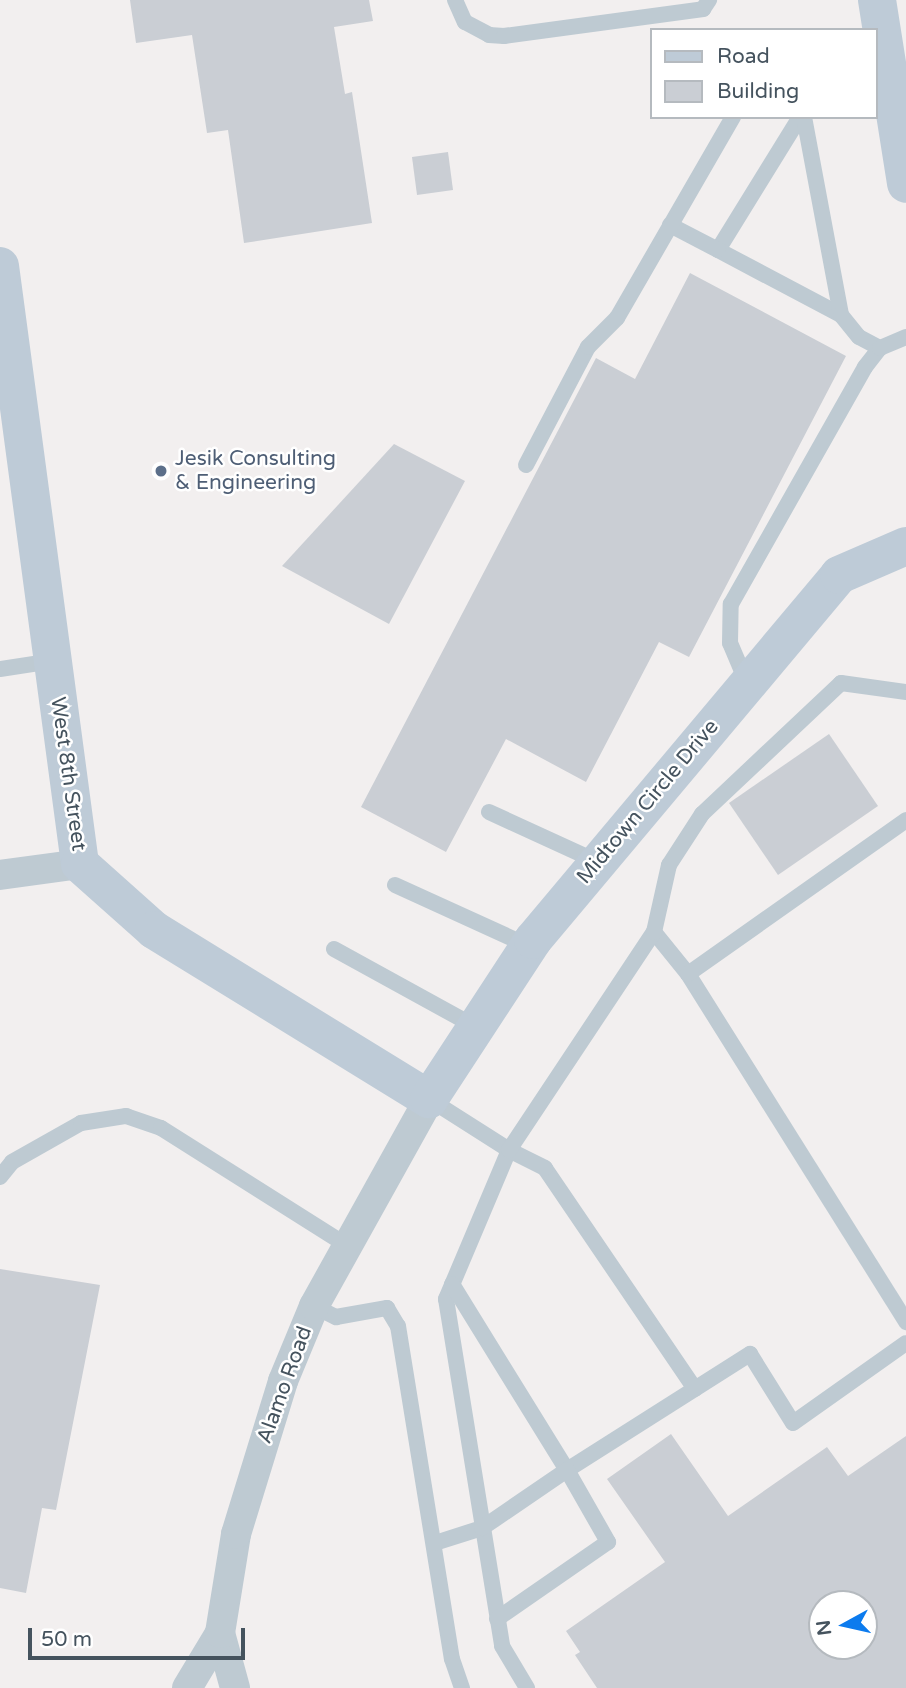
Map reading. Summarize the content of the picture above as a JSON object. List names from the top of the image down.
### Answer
{
  "streets": {
    "street": ["West 8th Street", "Midtown Circle Drive", "Alamo Road"]
  },
  "crossings": [
    ["West 8th Street", "Midtown Circle Drive"],
    ["West 8th Street", "Alamo Road"],
    ["Midtown Circle Drive", "Alamo Road"]
  ],
  "places": ["Jesik Consulting & Engineering"],
  "legend": ["Road", "Building"],
  "scale_bar": "50 m",
  "north": "left"
}
